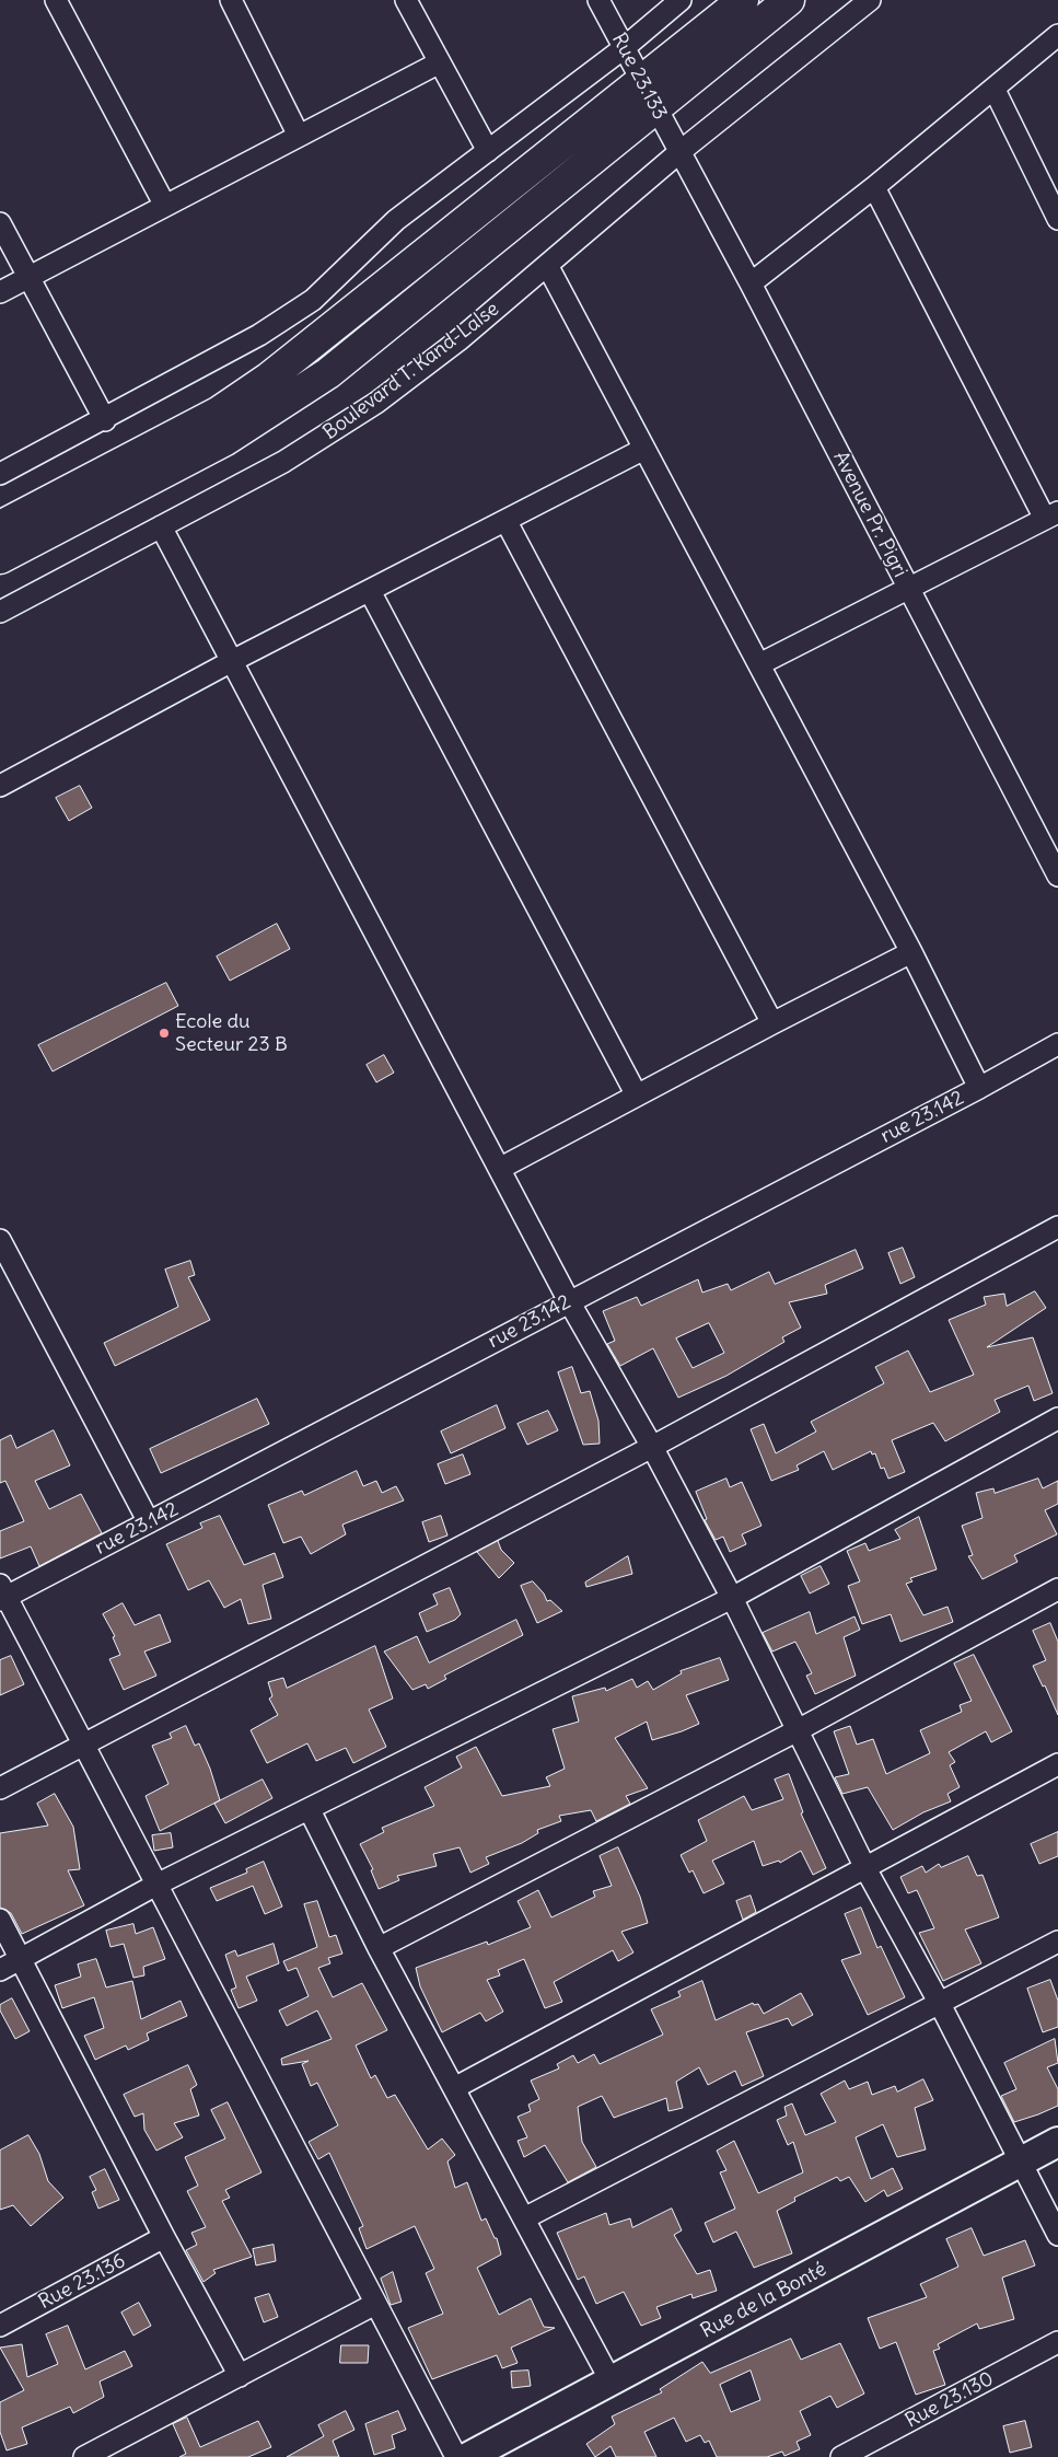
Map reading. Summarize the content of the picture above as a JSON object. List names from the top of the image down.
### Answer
{
  "streets": {
    "street": [
      "Rue 23.133",
      "Boulevard T. Kand-Lalse",
      "Avenue Pr. Pigri",
      "rue 23.142",
      "Rue 23.136",
      "Rue de la Bonté",
      "Rue 23.130"
    ]
  },
  "crossings": [
    ["Rue 23.133", "Boulevard T. Kand-Lalse"],
    ["Rue 23.133", "Avenue Pr. Pigri"],
    ["Boulevard T. Kand-Lalse", "Avenue Pr. Pigri"]
  ],
  "places": ["Ecole du Secteur 23 B"]
}
